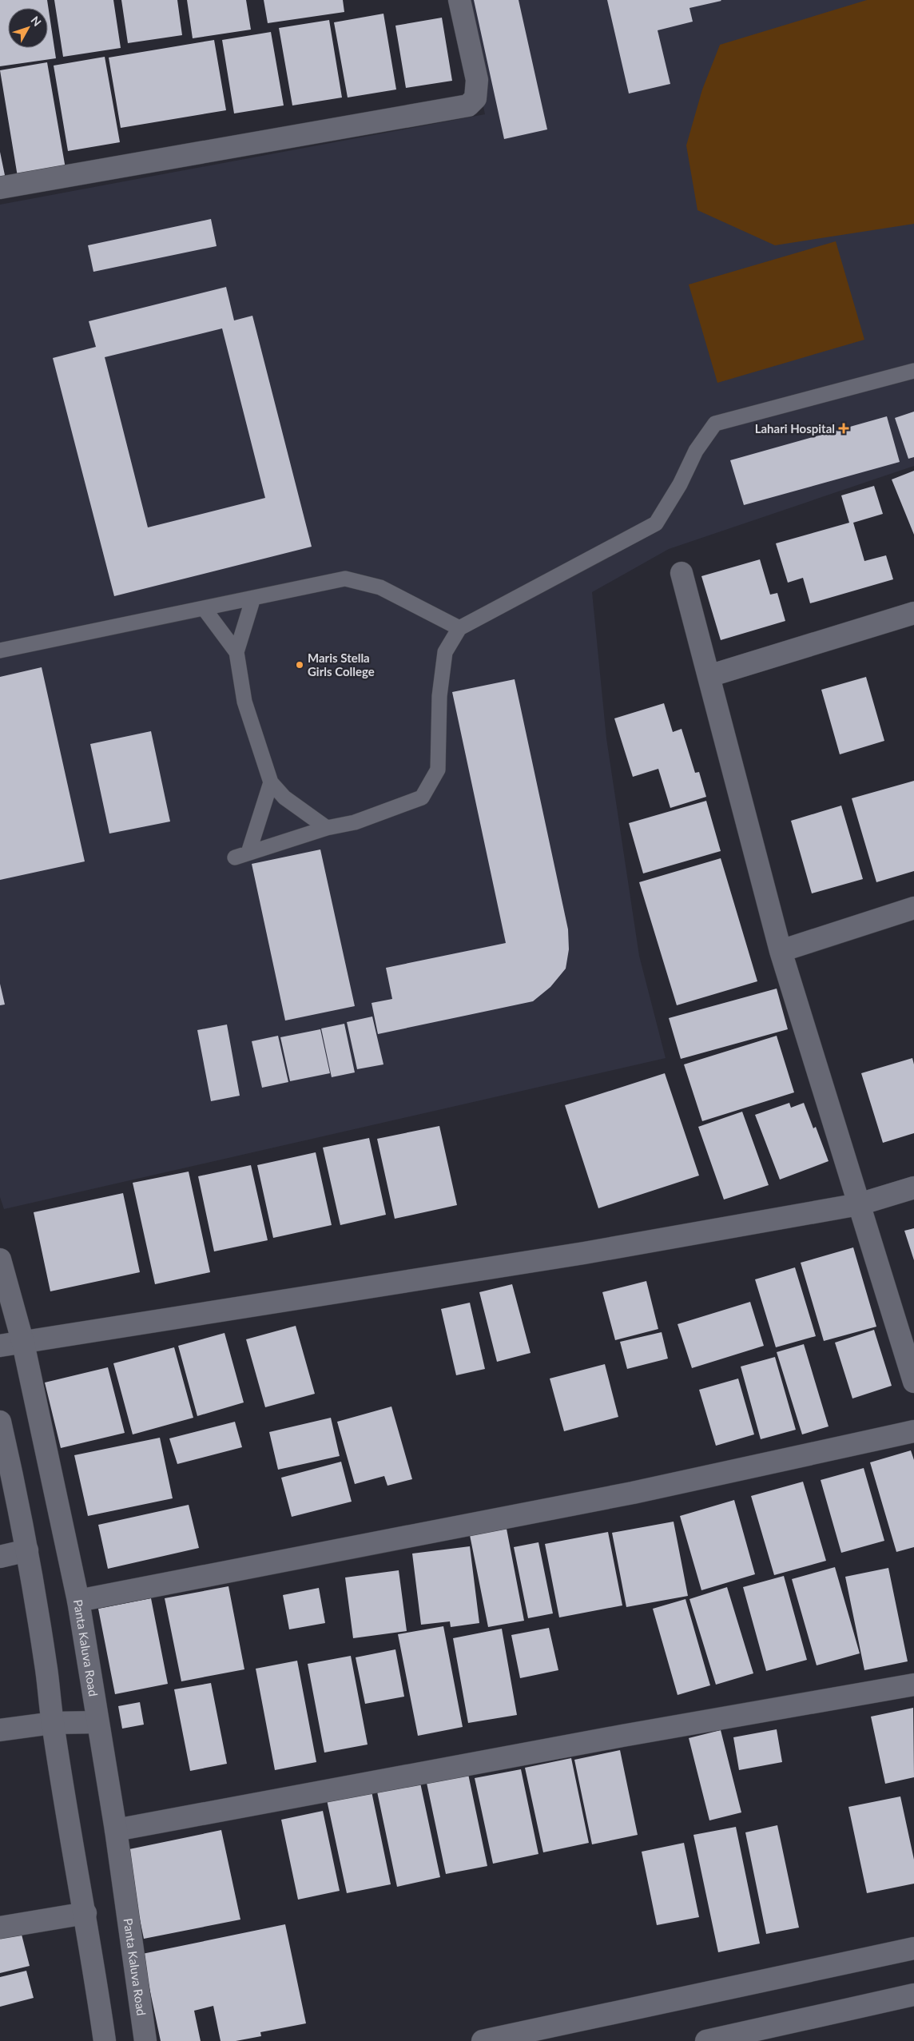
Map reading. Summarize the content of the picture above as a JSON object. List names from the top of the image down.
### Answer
{
  "streets": {
    "street": ["Panta Kaluva Road"]
  },
  "places": {
    "health": ["Lahari Hospital"],
    "other": ["Maris Stella Girls College"]
  },
  "north": "top right"
}
